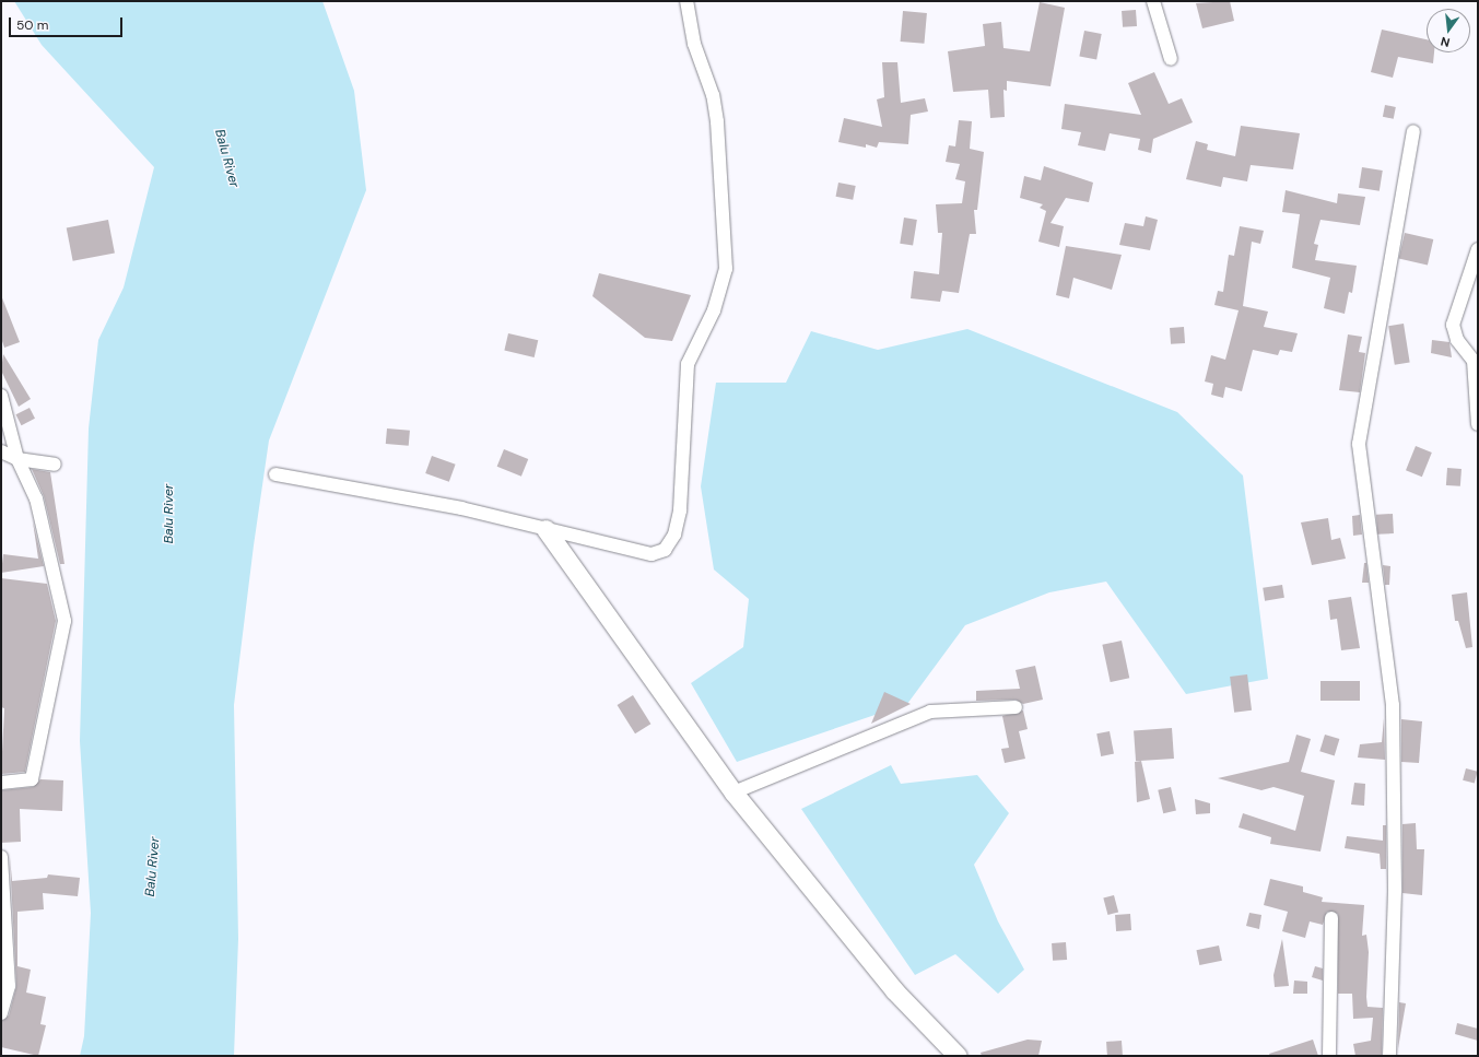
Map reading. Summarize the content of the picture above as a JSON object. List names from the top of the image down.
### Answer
{
  "water": ["Balu River"],
  "scale_bar": "50 m",
  "north": "bottom"
}
